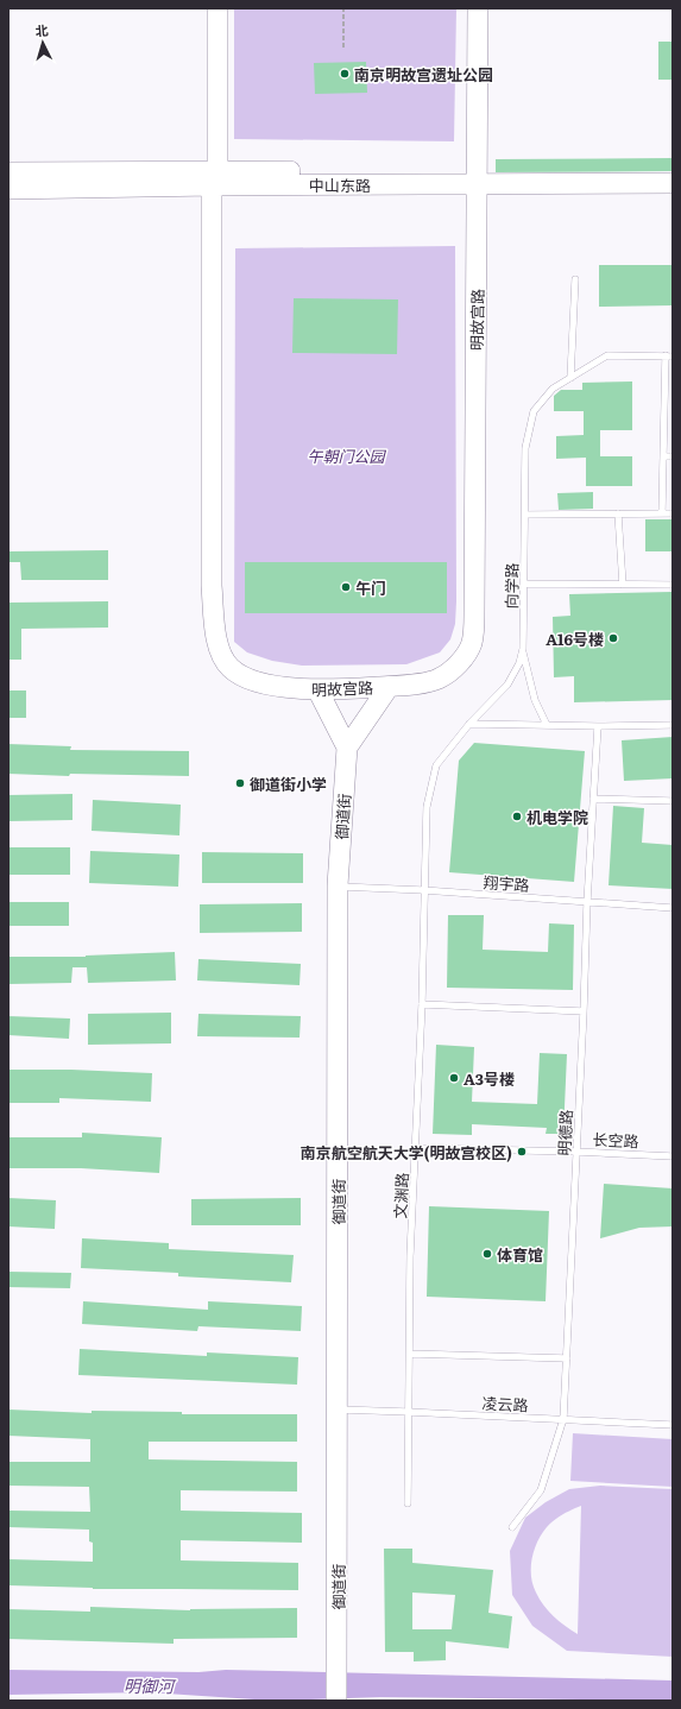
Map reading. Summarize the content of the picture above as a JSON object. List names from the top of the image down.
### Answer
{
  "streets": {
    "main road": ["中山东路", "明故宫路", "御道街"],
    "lane": [
      "向学路",
      "翔宇路",
      "明德路",
      "长空路",
      "文渊路",
      "凌云路"
    ]
  },
  "crossings": [
    ["中山东路", "明故宫路"],
    ["向学路", "翔宇路"],
    ["向学路", "文渊路"],
    ["御道街", "翔宇路"],
    ["御道街", "凌云路"],
    ["翔宇路", "明德路"],
    ["翔宇路", "文渊路"],
    ["明德路", "长空路"],
    ["明德路", "凌云路"],
    ["长空路", "文渊路"],
    ["文渊路", "凌云路"]
  ],
  "water": ["明御河"],
  "parks": ["午朝门公园"],
  "places": [
    "南京明故宫遗址公园",
    "午门",
    "A16号楼",
    "御道街小学",
    "机电学院",
    "A3号楼",
    "南京航空航天大学(明故宫校区)",
    "体育馆"
  ],
  "north": "top"
}
